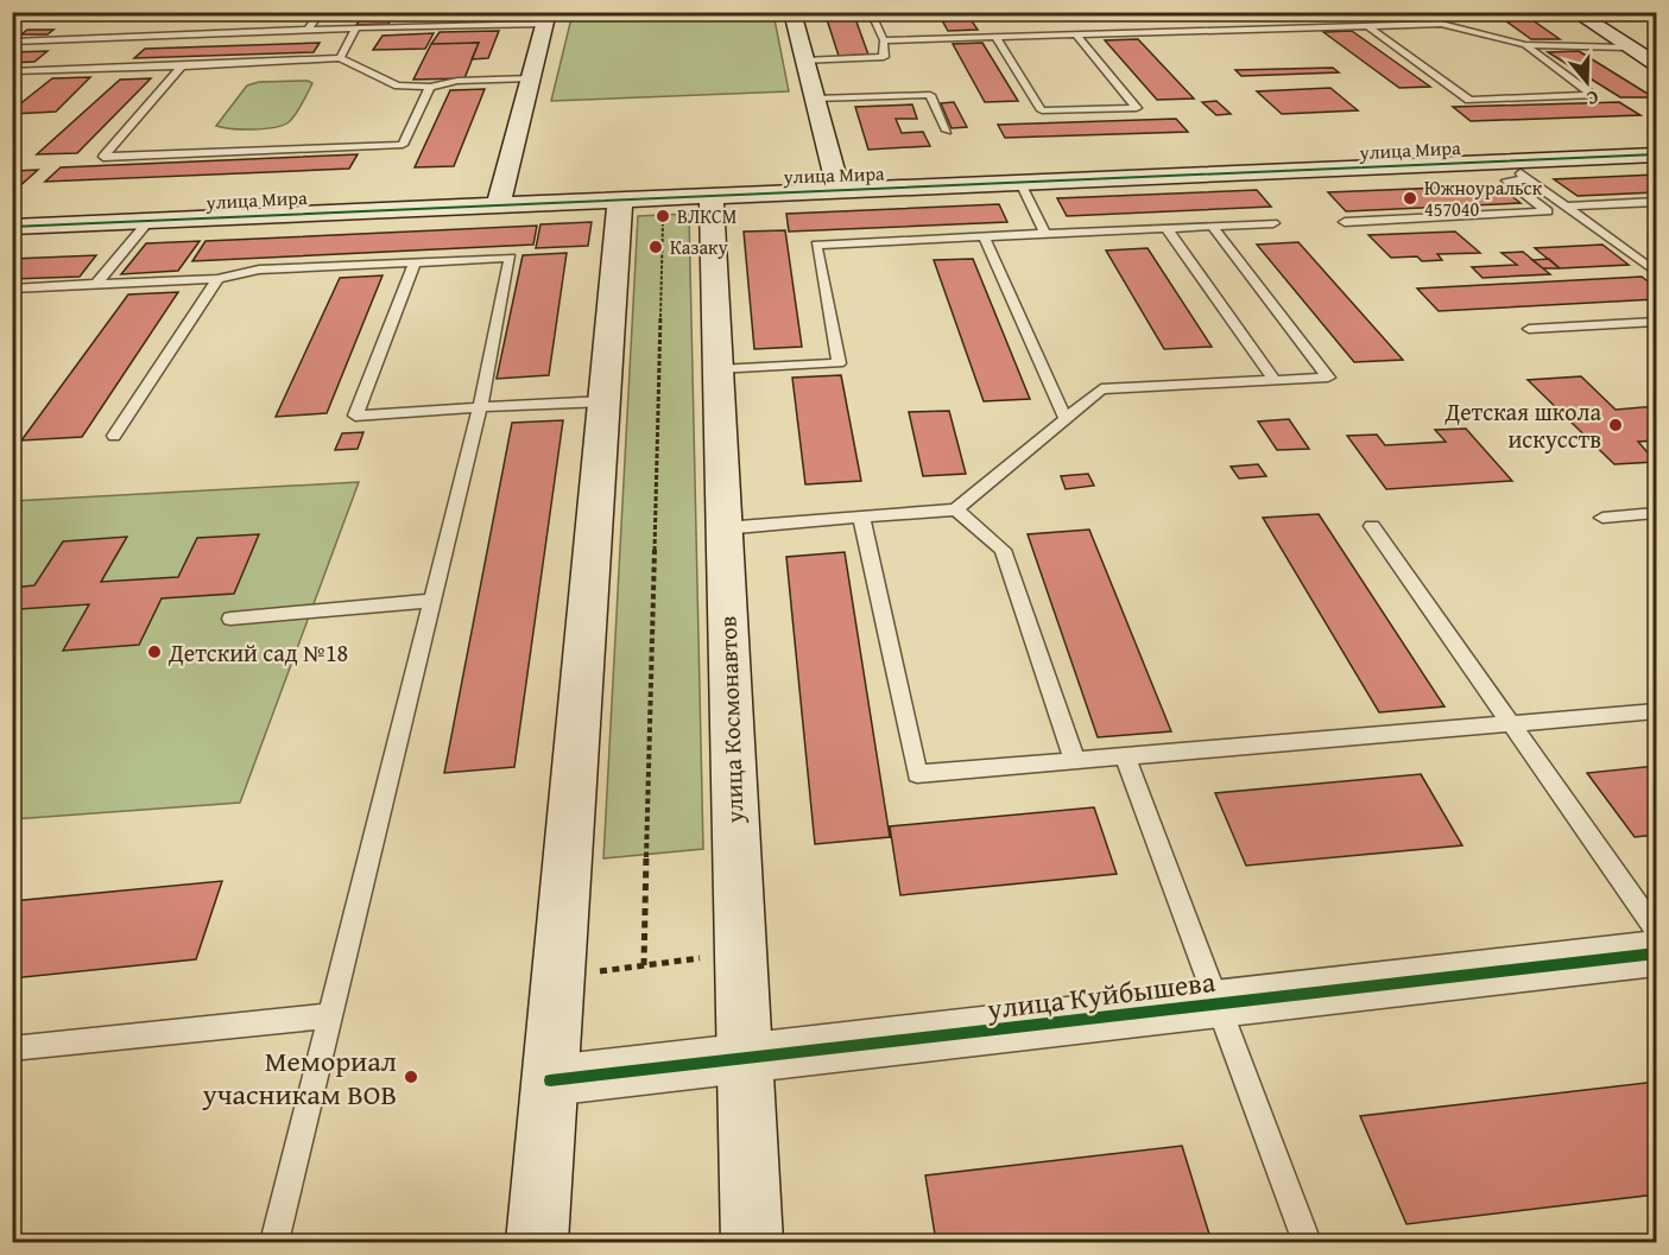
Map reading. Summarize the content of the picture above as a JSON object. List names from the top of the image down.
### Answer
{
  "streets": {
    "street": ["улица Мира", "улица Космонавтов", "улица Куйбышева"]
  },
  "crossings": [
    ["улица Мира", "улица Космонавтов"],
    ["улица Космонавтов", "улица Куйбышева"]
  ],
  "places": [
    "Южноуральск 457040",
    "ВЛКСМ",
    "Казаку",
    "Детская школа искусств",
    "Детский сад №18",
    "Мемориал учасникам ВОВ"
  ],
  "north": "bottom"
}
